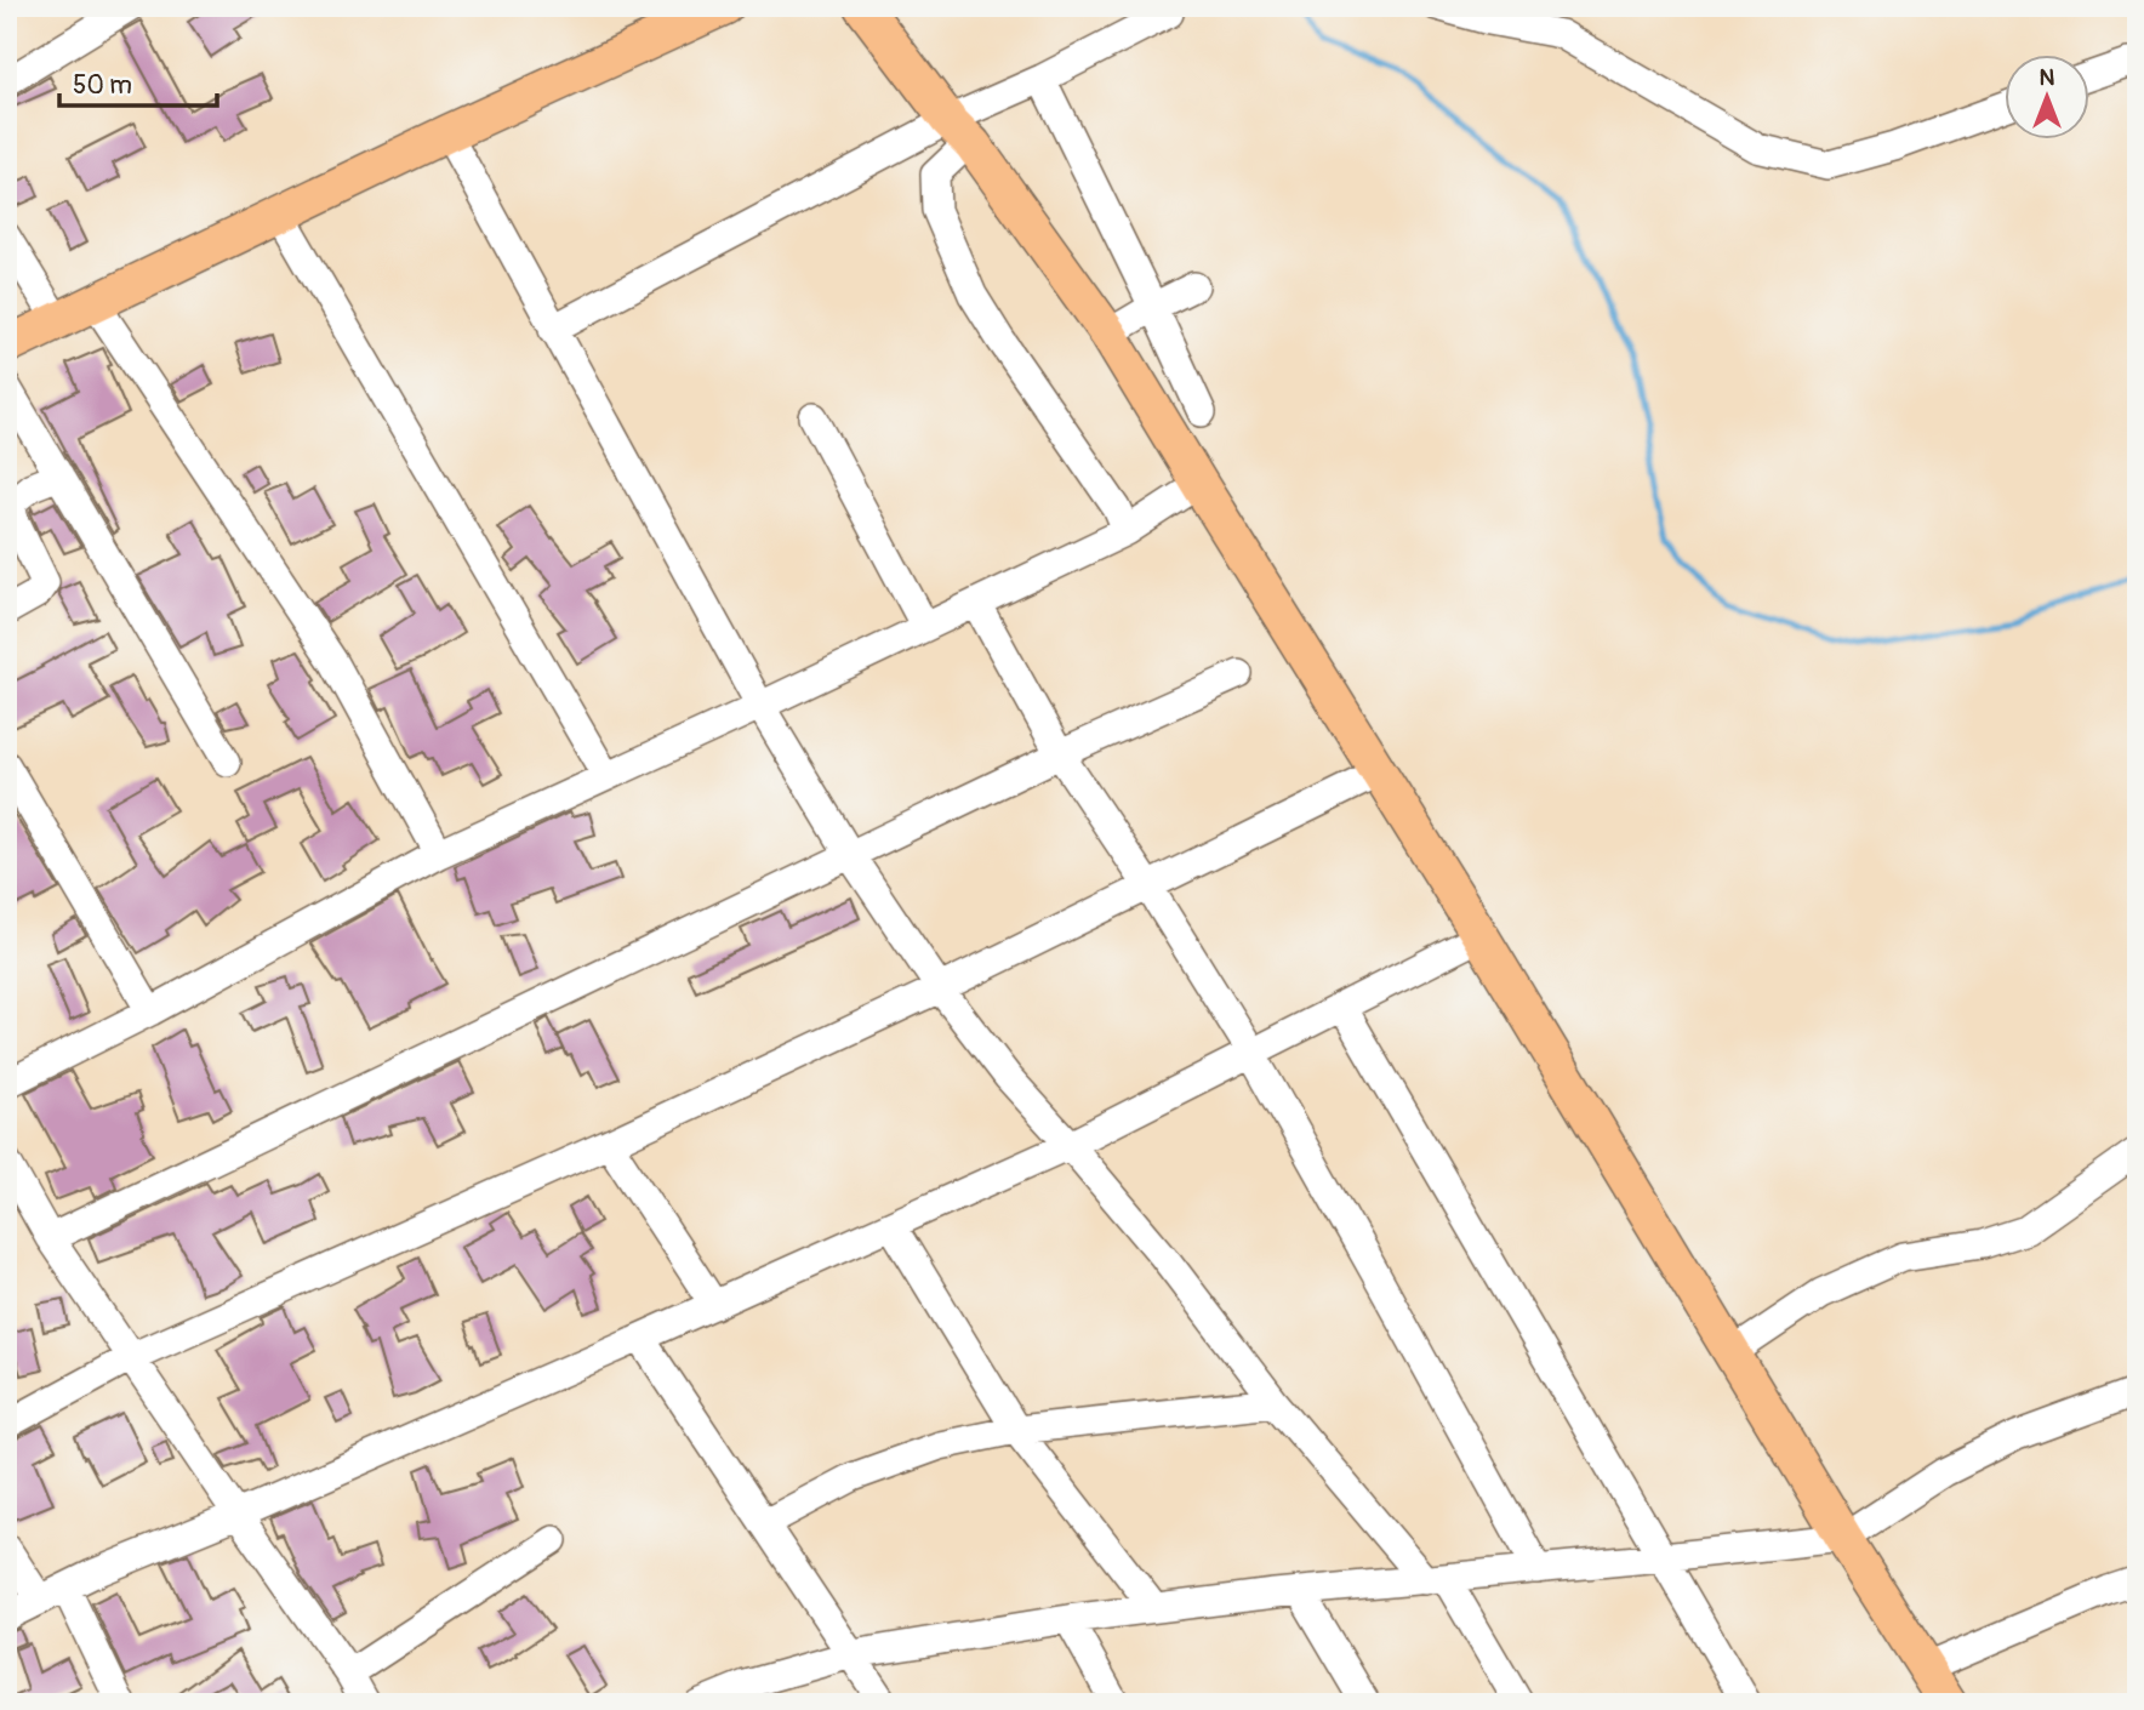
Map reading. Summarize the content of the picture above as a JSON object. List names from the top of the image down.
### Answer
{
  "scale_bar": "50 m",
  "north": "top"
}
